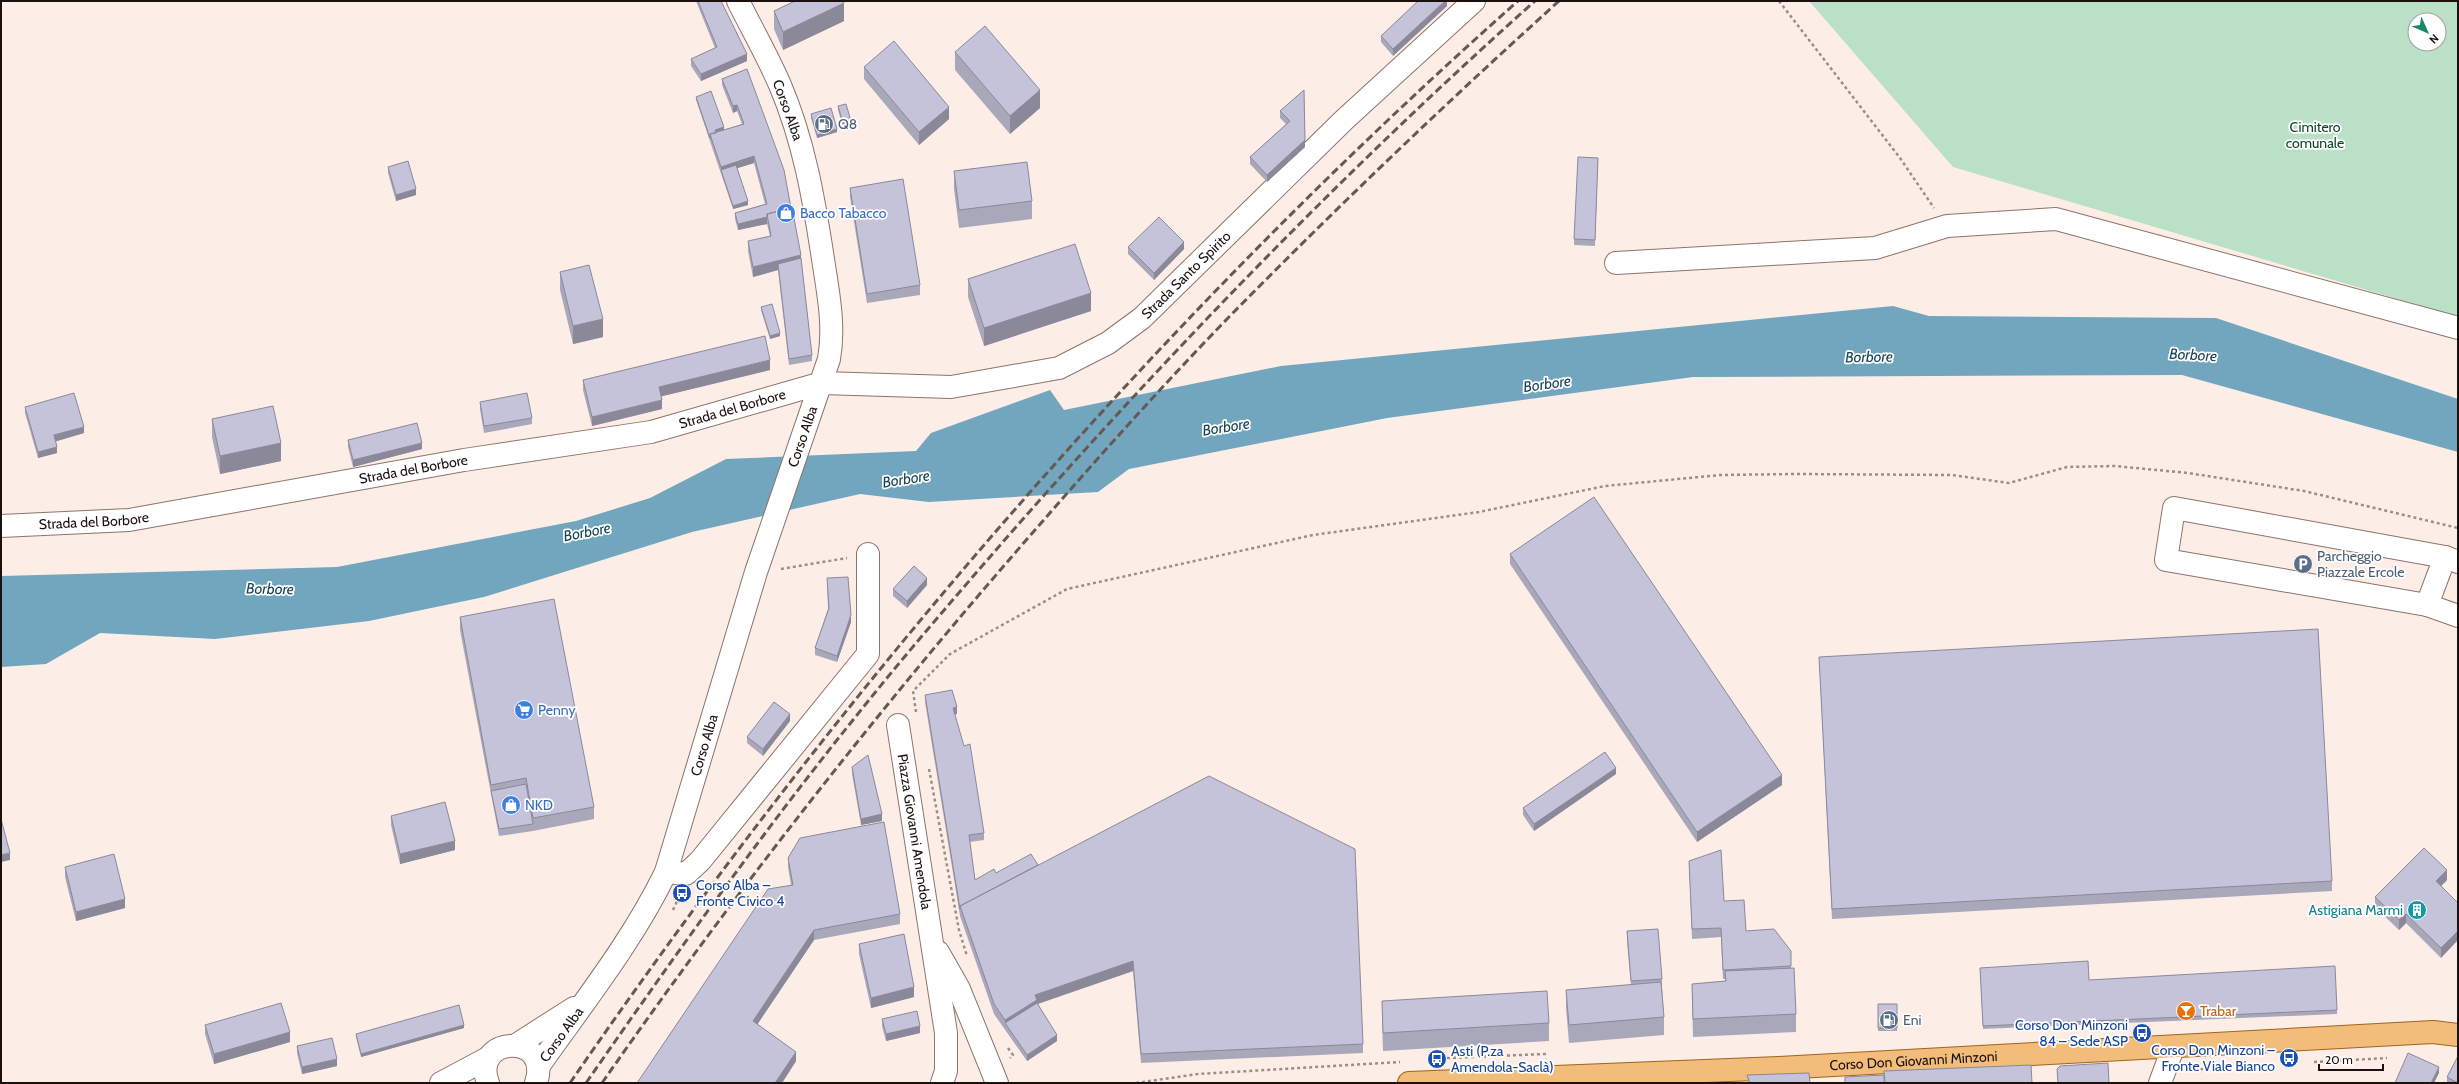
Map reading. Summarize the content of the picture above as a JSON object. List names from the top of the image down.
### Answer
{
  "streets": {
    "main road": ["Corso Don Giovanni Minzoni"],
    "street": [
      "Corso Alba",
      "Strada Santo Spirito",
      "Strada del Borbore",
      "Piazza Giovanni Amendola"
    ]
  },
  "crossings": [
    ["Corso Alba", "Strada Santo Spirito"],
    ["Corso Alba", "Strada del Borbore"],
    ["Strada Santo Spirito", "Strada del Borbore"]
  ],
  "water": ["Borbore"],
  "parks": ["Cimitero comunale"],
  "places": {
    "fuel station": ["Q8", "Eni"],
    "shop": ["Bacco Tabacco", "NKD"],
    "parking": ["Parcheggio Piazzale Ercole"],
    "supermarket": ["Penny"],
    "bus stop": [
      "Corso Alba – Fronte Civico 4",
      "Corso Don Minzoni 84 – Sede ASP",
      "Corso Don Minzoni – Fronte Viale Bianco",
      "Asti (P.za Amendola-Saclà)"
    ],
    "building": ["Astigiana Marmi"],
    "bar": ["Trabar"]
  },
  "scale_bar": "20 m",
  "north": "bottom right"
}
